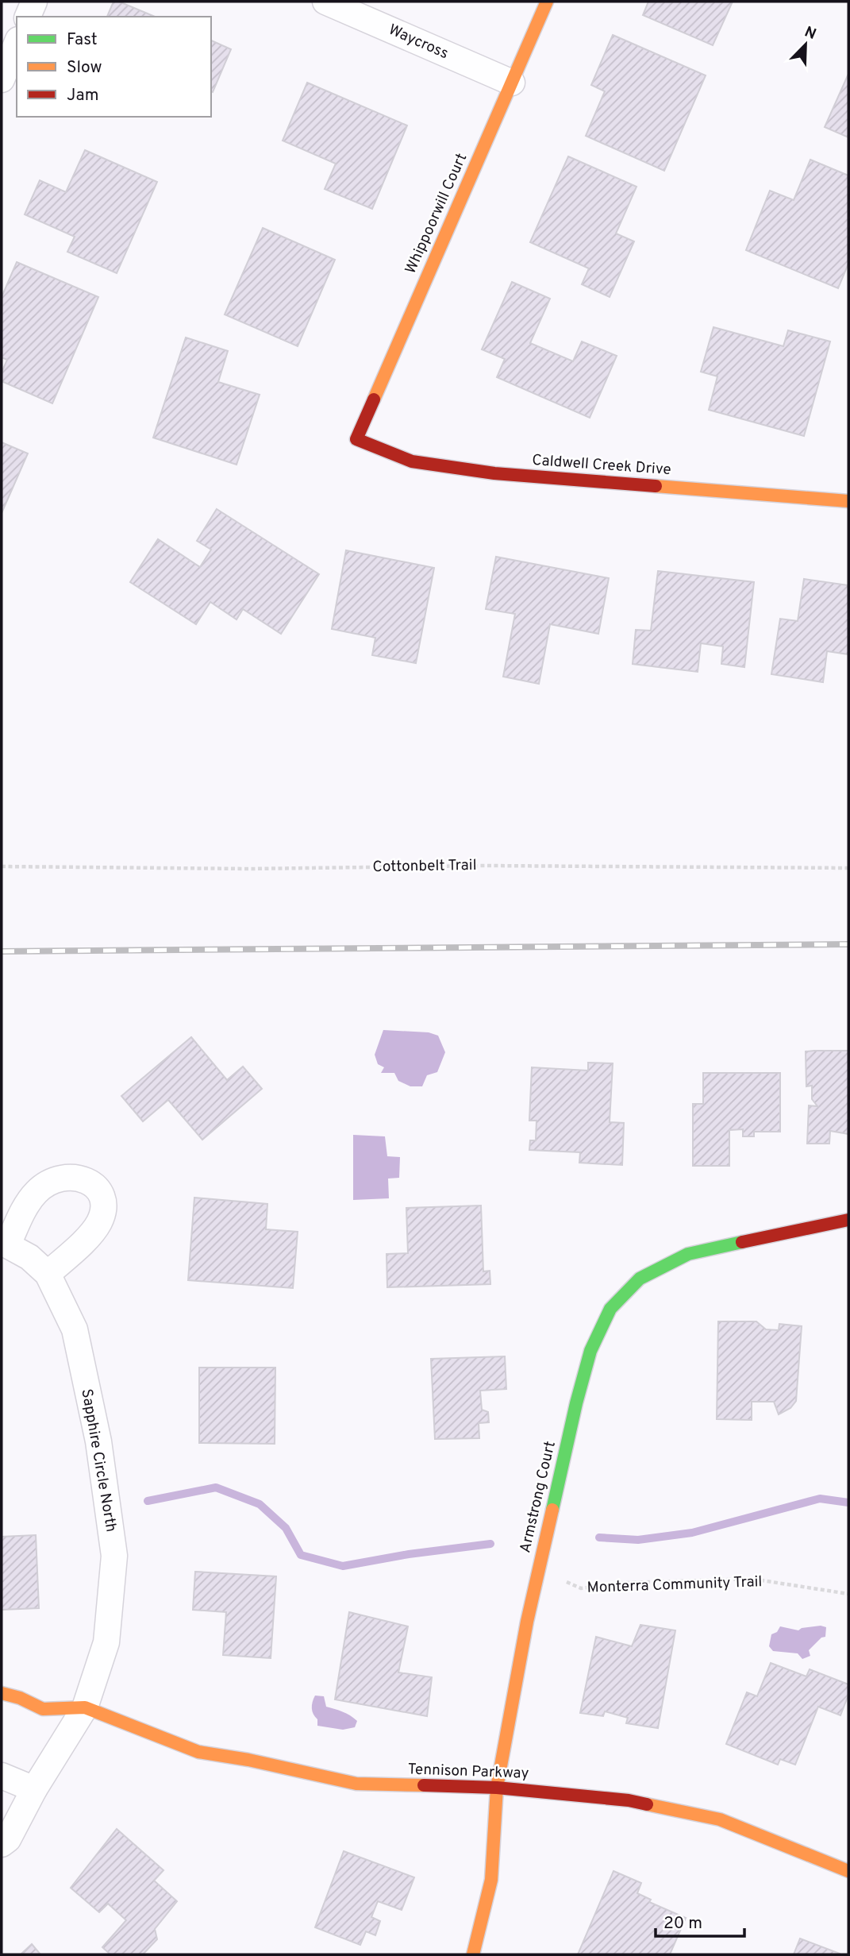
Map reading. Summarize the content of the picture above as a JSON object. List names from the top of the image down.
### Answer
{
  "streets": {
    "street": [
      "Waycross",
      "Whippoorwill Court",
      "Caldwell Creek Drive",
      "Sapphire Circle North",
      "Armstrong Court",
      "Tennison Parkway"
    ],
    "path": ["Cottonbelt Trail", "Monterra Community Trail"]
  },
  "crossings": [
    ["Waycross", "Whippoorwill Court"],
    ["Whippoorwill Court", "Caldwell Creek Drive"],
    ["Sapphire Circle North", "Tennison Parkway"],
    ["Armstrong Court", "Tennison Parkway"]
  ],
  "legend": ["Fast", "Slow", "Jam"],
  "scale_bar": "20 m",
  "north": "top right"
}
